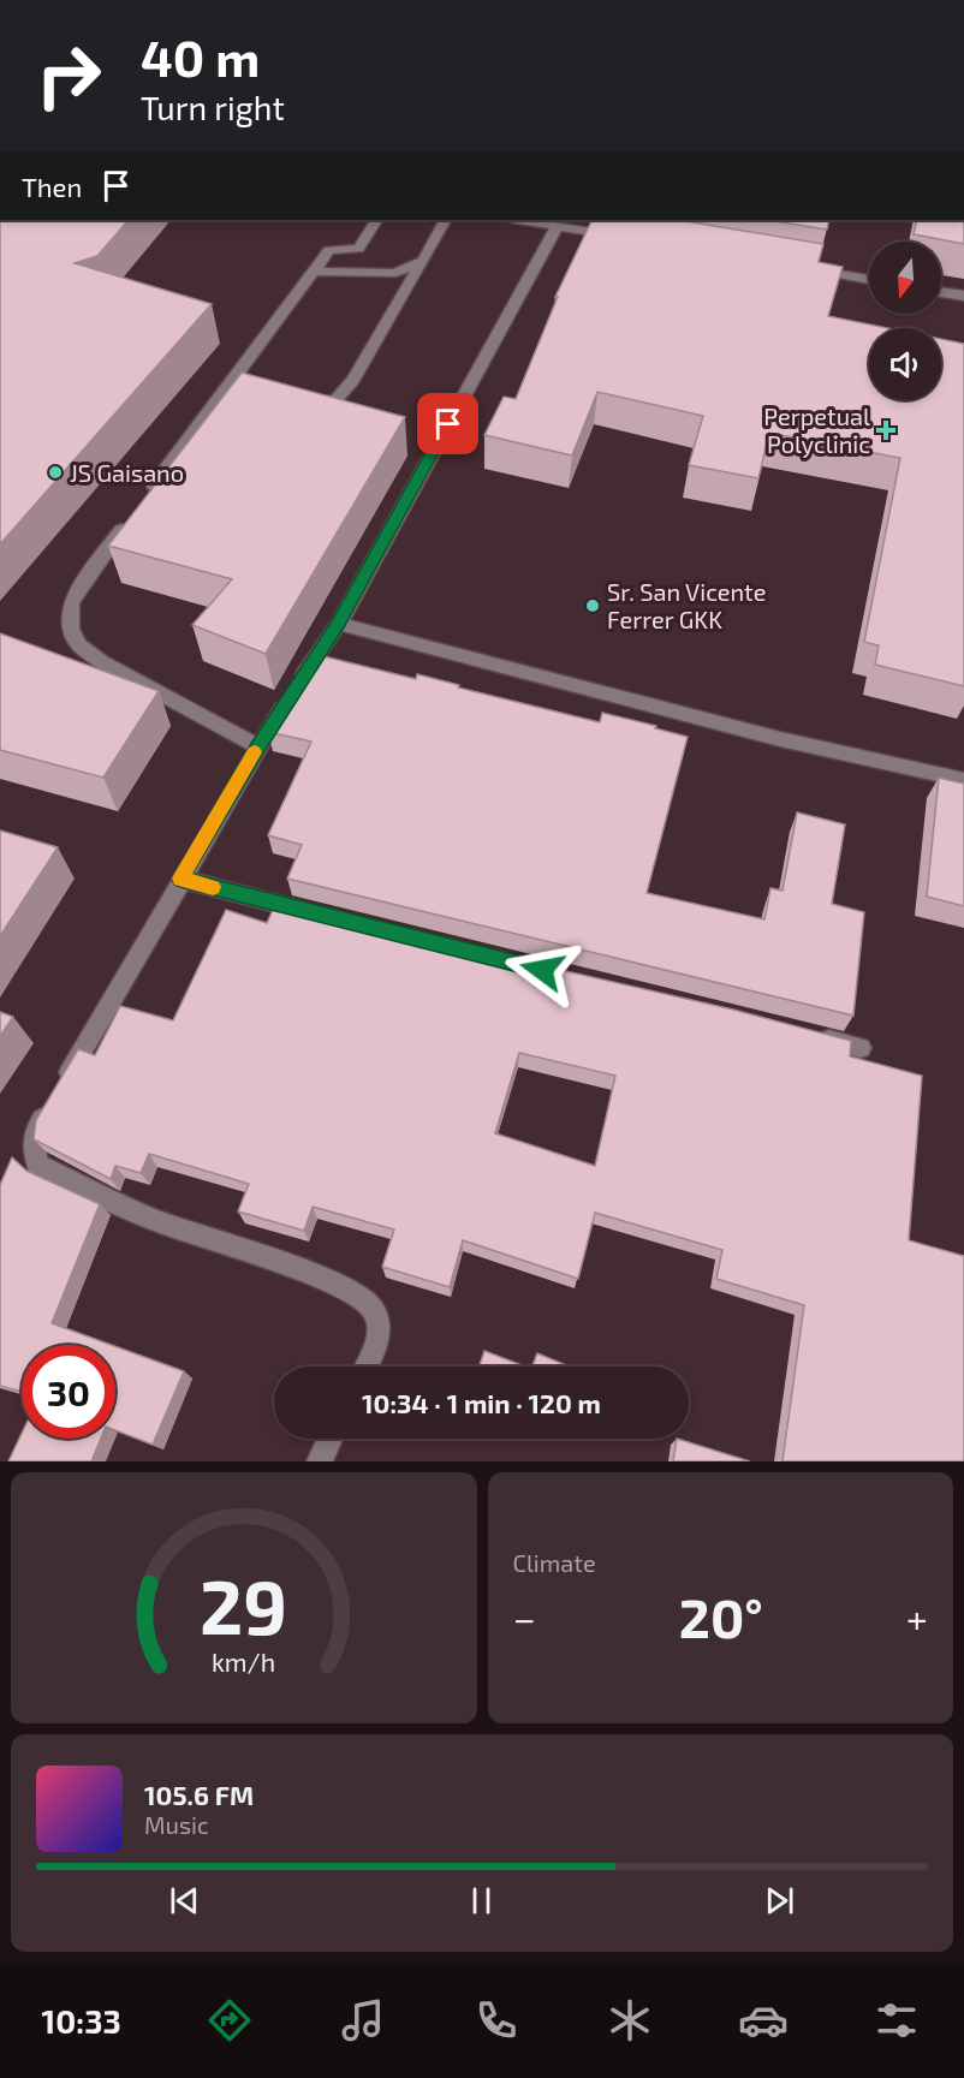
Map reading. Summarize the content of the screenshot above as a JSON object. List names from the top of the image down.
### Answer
{
  "places": {
    "health": ["Perpetual Polyclinic"],
    "other": ["JS Gaisano", "Sr. San Vicente Ferrer GKK"]
  },
  "north": "bottom",
  "page": {
    "turn": ["40 m", "Turn right"],
    "then": "Then",
    "limit": "30",
    "trip": "10:34 · 1 min · 120 m",
    "tile": "Climate",
    "heat": ["−", "20°", "+"],
    "song": ["105.6 FM", "Music"],
    "tabs": "10:33",
    "gauge": ["29", "km/h"]
  }
}
